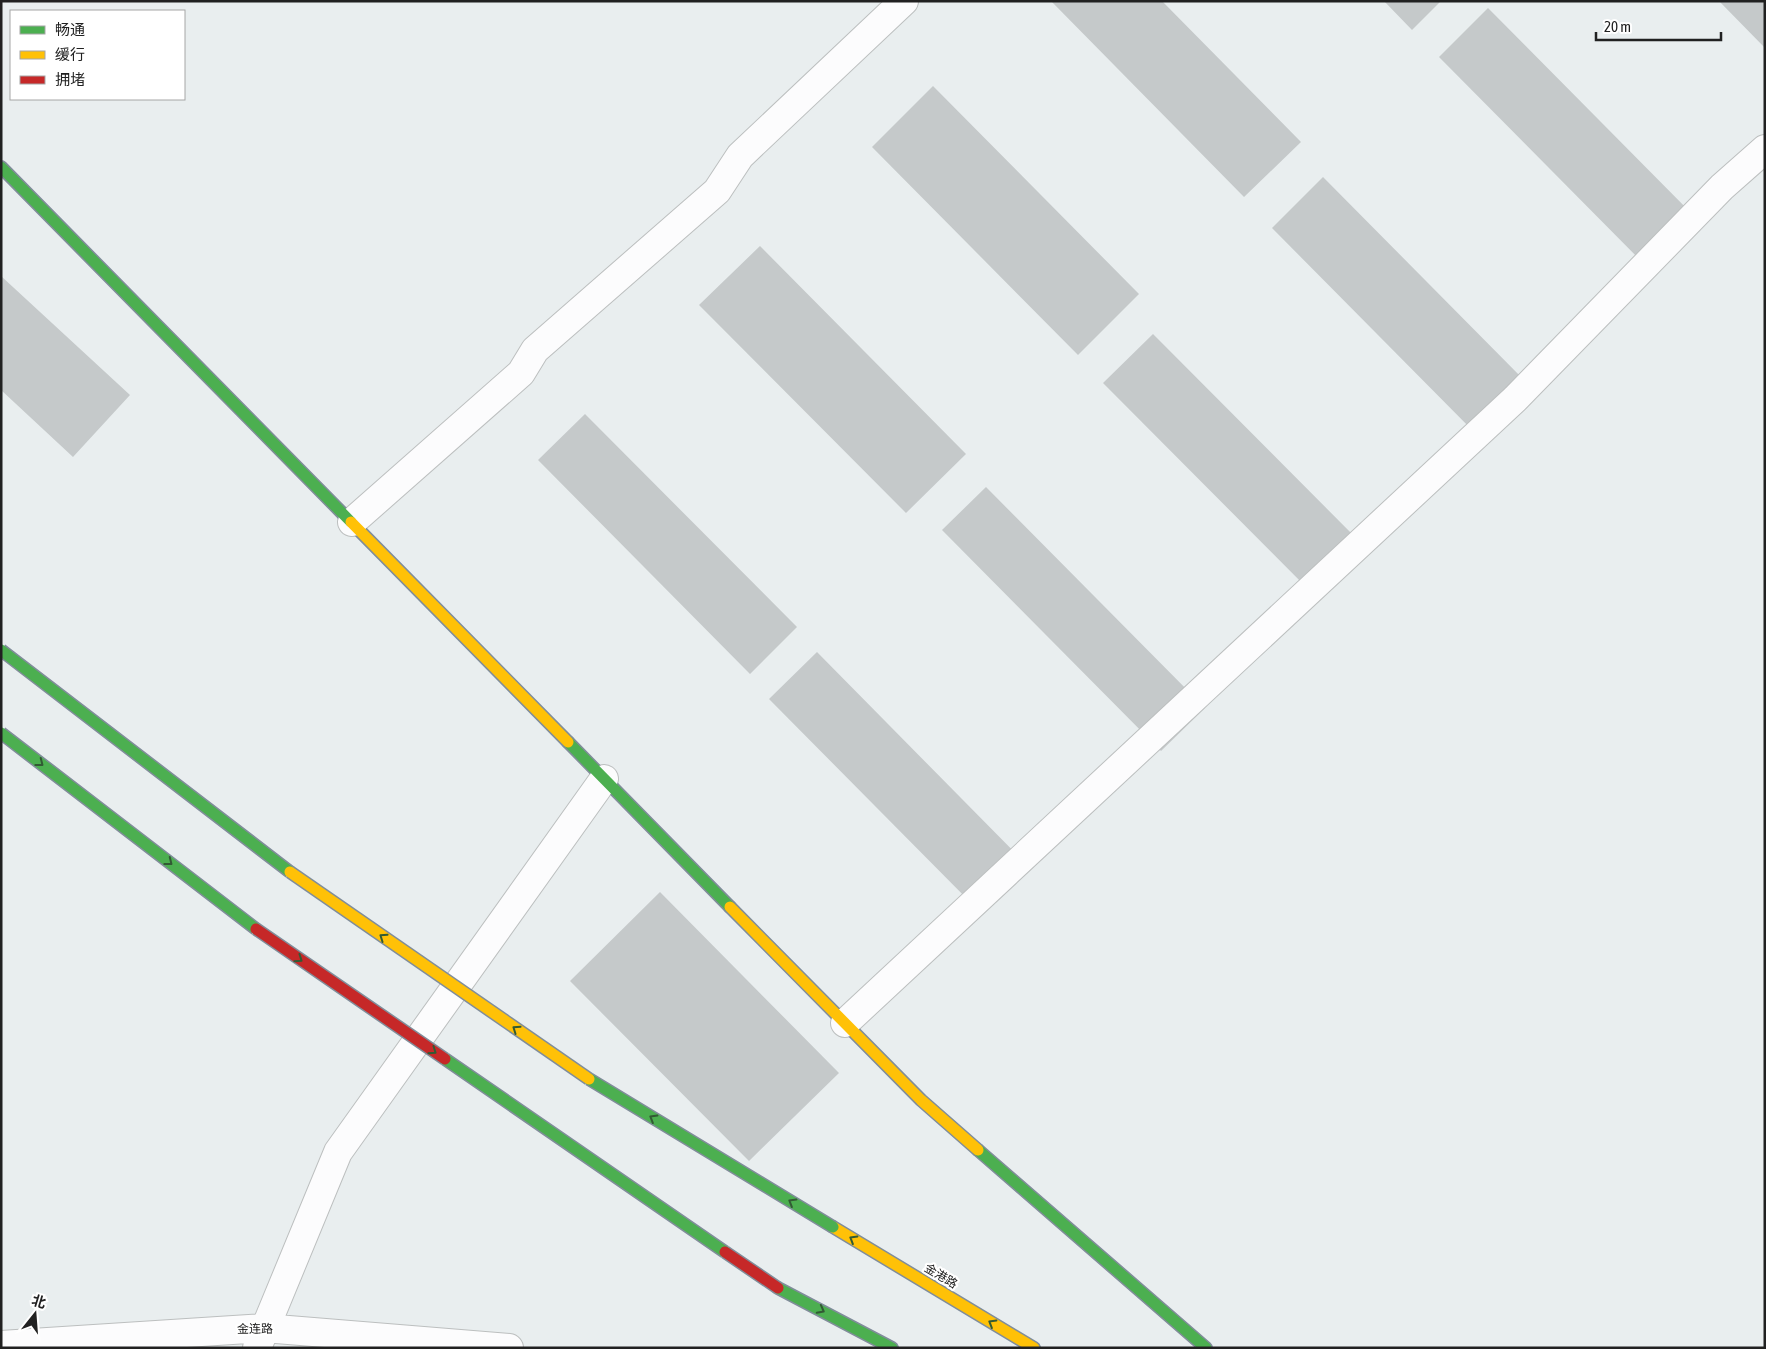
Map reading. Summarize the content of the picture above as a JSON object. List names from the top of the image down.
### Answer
{
  "streets": {
    "main road": ["金港路"],
    "street": ["金连路"]
  },
  "legend": ["畅通", "缓行", "拥堵"],
  "scale_bar": "20 m",
  "north": "top"
}
